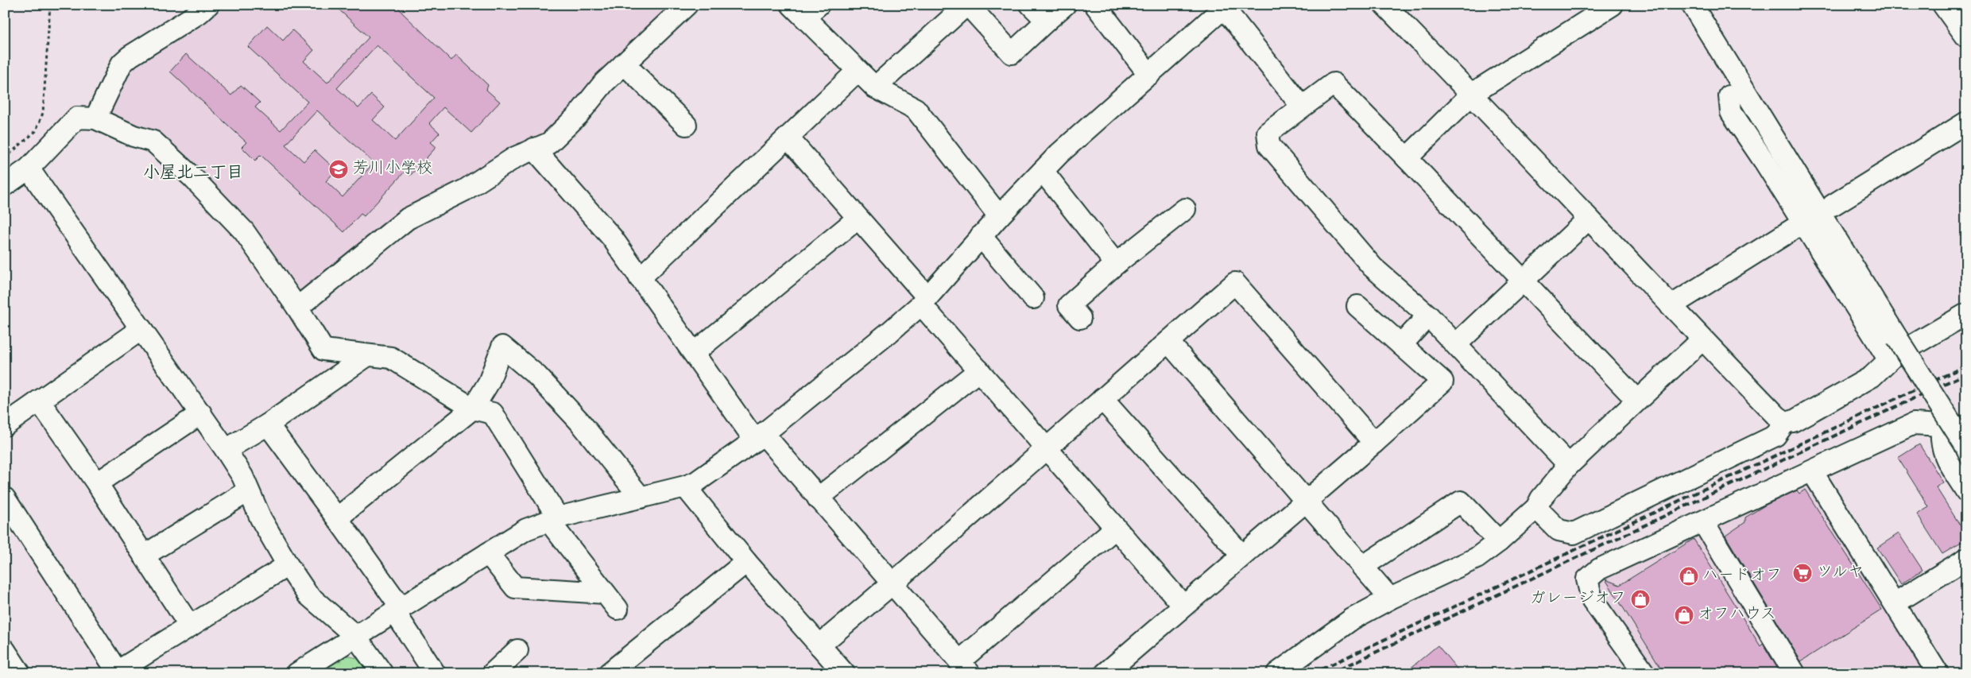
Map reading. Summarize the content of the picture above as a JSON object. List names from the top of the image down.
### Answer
{
  "districts": ["小屋北二丁目"],
  "places": {
    "school or university": ["芳川小学校"],
    "supermarket": ["ツルヤ"],
    "shop": ["ハードオフ", "ガレージオフ", "オフハウス"]
  }
}
